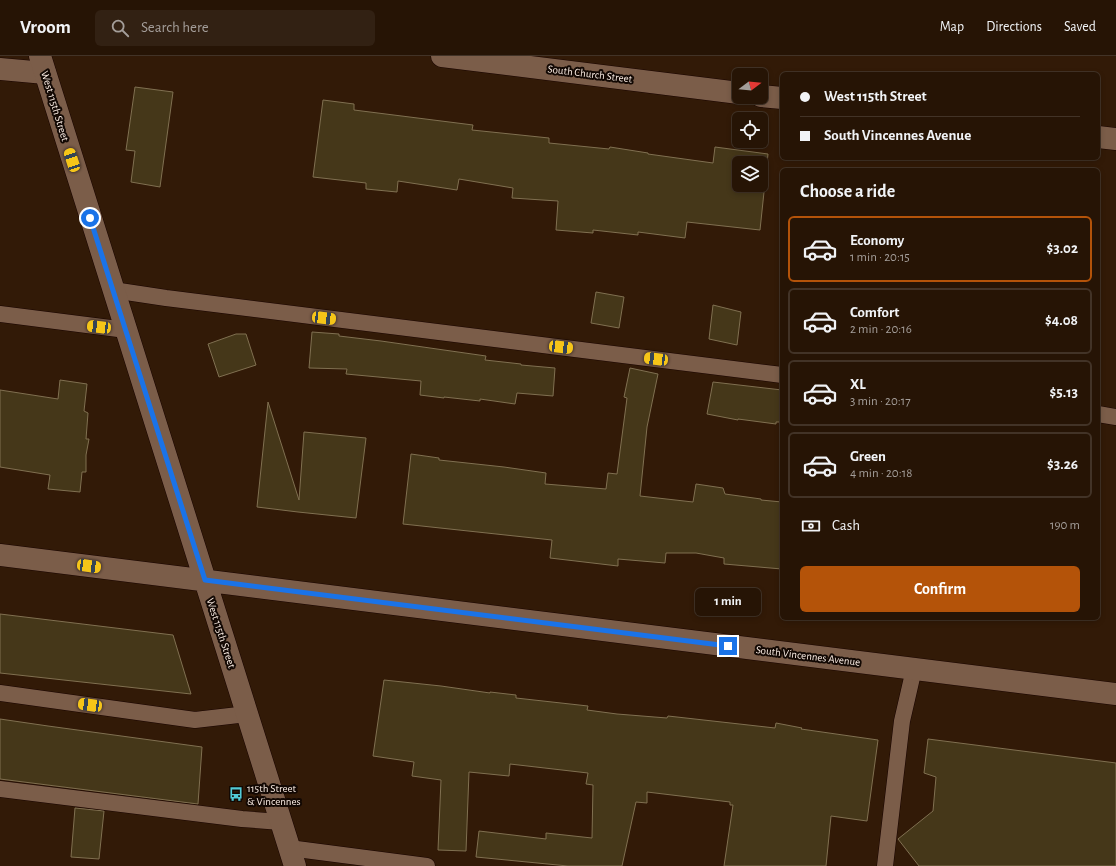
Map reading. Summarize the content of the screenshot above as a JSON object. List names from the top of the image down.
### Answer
{
  "streets": {
    "street": ["South Church Street", "West 115th Street", "South Vincennes Avenue"]
  },
  "crossings": [
    ["West 115th Street", "South Vincennes Avenue"]
  ],
  "places": {
    "bus stop": ["115th Street & Vincennes"]
  },
  "north": "right",
  "page": {
    "header": "Vroom",
    "search": "Search here",
    "nav": ["Map", "Directions", "Saved"],
    "banner": ["West 115th Street", "South Vincennes Avenue"],
    "heading": "Choose a ride",
    "list": [
      {
        "name": "Economy",
        "note": "1 min · 20:15",
        "value": "$3.02"
      },
      {
        "name": "Comfort",
        "note": "2 min · 20:16",
        "value": "$4.08"
      },
      {
        "name": "XL",
        "note": "3 min · 20:17",
        "value": "$5.13"
      },
      {
        "name": "Green",
        "note": "4 min · 20:18",
        "value": "$3.26"
      }
    ],
    "pay": ["Cash", "190 m"],
    "buttons": "Confirm",
    "bubble": "1 min"
  }
}
